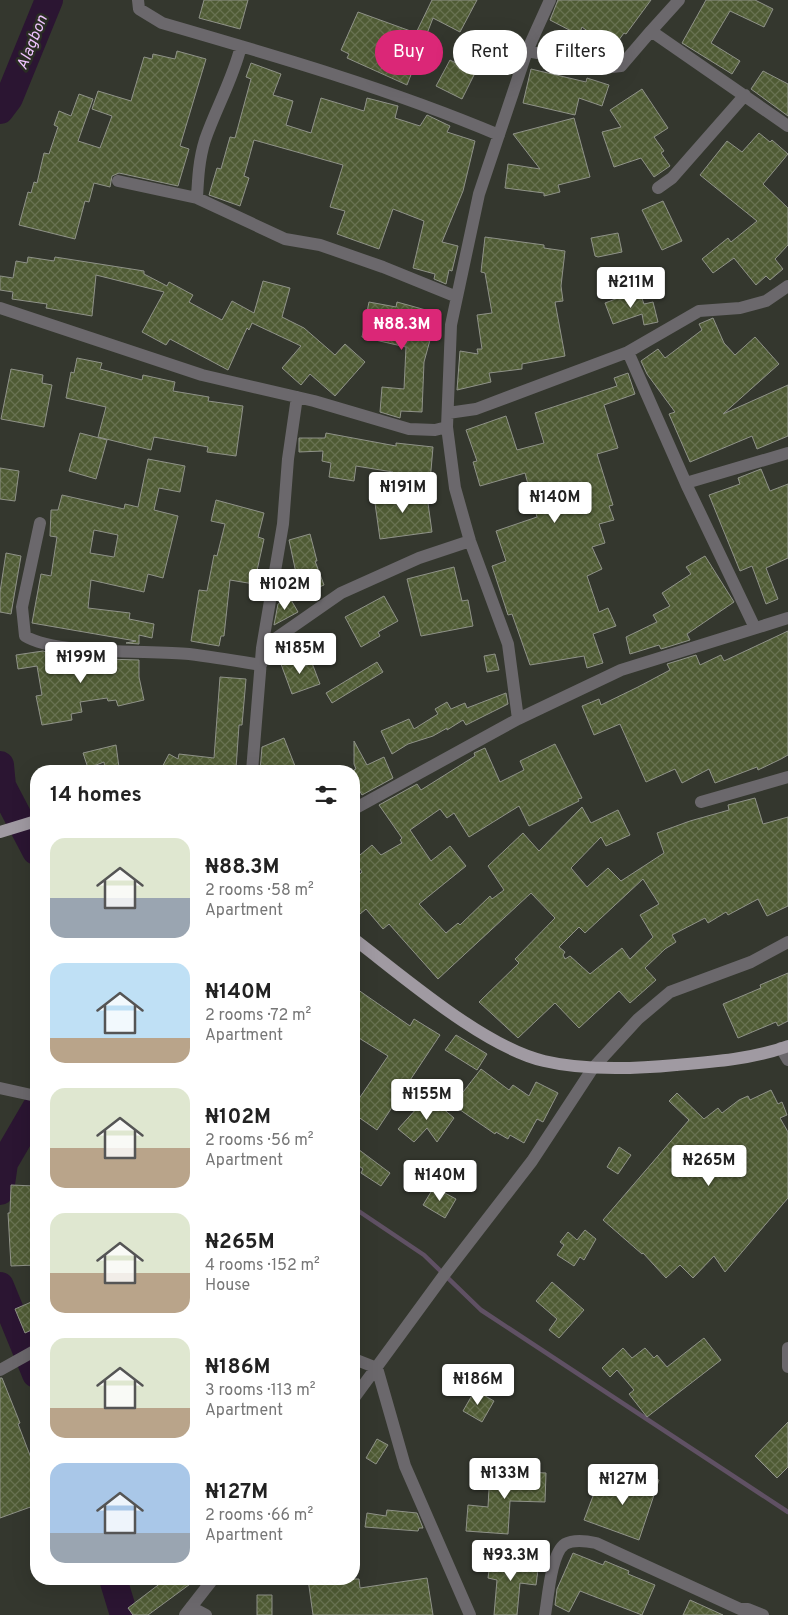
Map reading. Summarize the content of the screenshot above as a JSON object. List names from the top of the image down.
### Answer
{
  "water": ["Alagbon"],
  "page": {
    "chip": ["Buy", "Rent", "Filters"],
    "price": [
      "₦211M",
      "₦88.3M",
      "₦191M",
      "₦140M",
      "₦102M",
      "₦185M",
      "₦199M",
      "₦155M",
      "₦265M",
      "₦140M",
      "₦186M",
      "₦133M",
      "₦127M",
      "₦93.3M"
    ],
    "heading": "14 homes",
    "list": [
      {
        "name": "₦88.3M",
        "note": "2 rooms · 58 m² · Apartment"
      },
      {
        "name": "₦140M",
        "note": "2 rooms · 72 m² · Apartment"
      },
      {
        "name": "₦102M",
        "note": "2 rooms · 56 m² · Apartment"
      },
      {
        "name": "₦265M",
        "note": "4 rooms · 152 m² · House"
      },
      {
        "name": "₦186M",
        "note": "3 rooms · 113 m² · Apartment"
      },
      {
        "name": "₦127M",
        "note": "2 rooms · 66 m² · Apartment"
      }
    ]
  }
}
